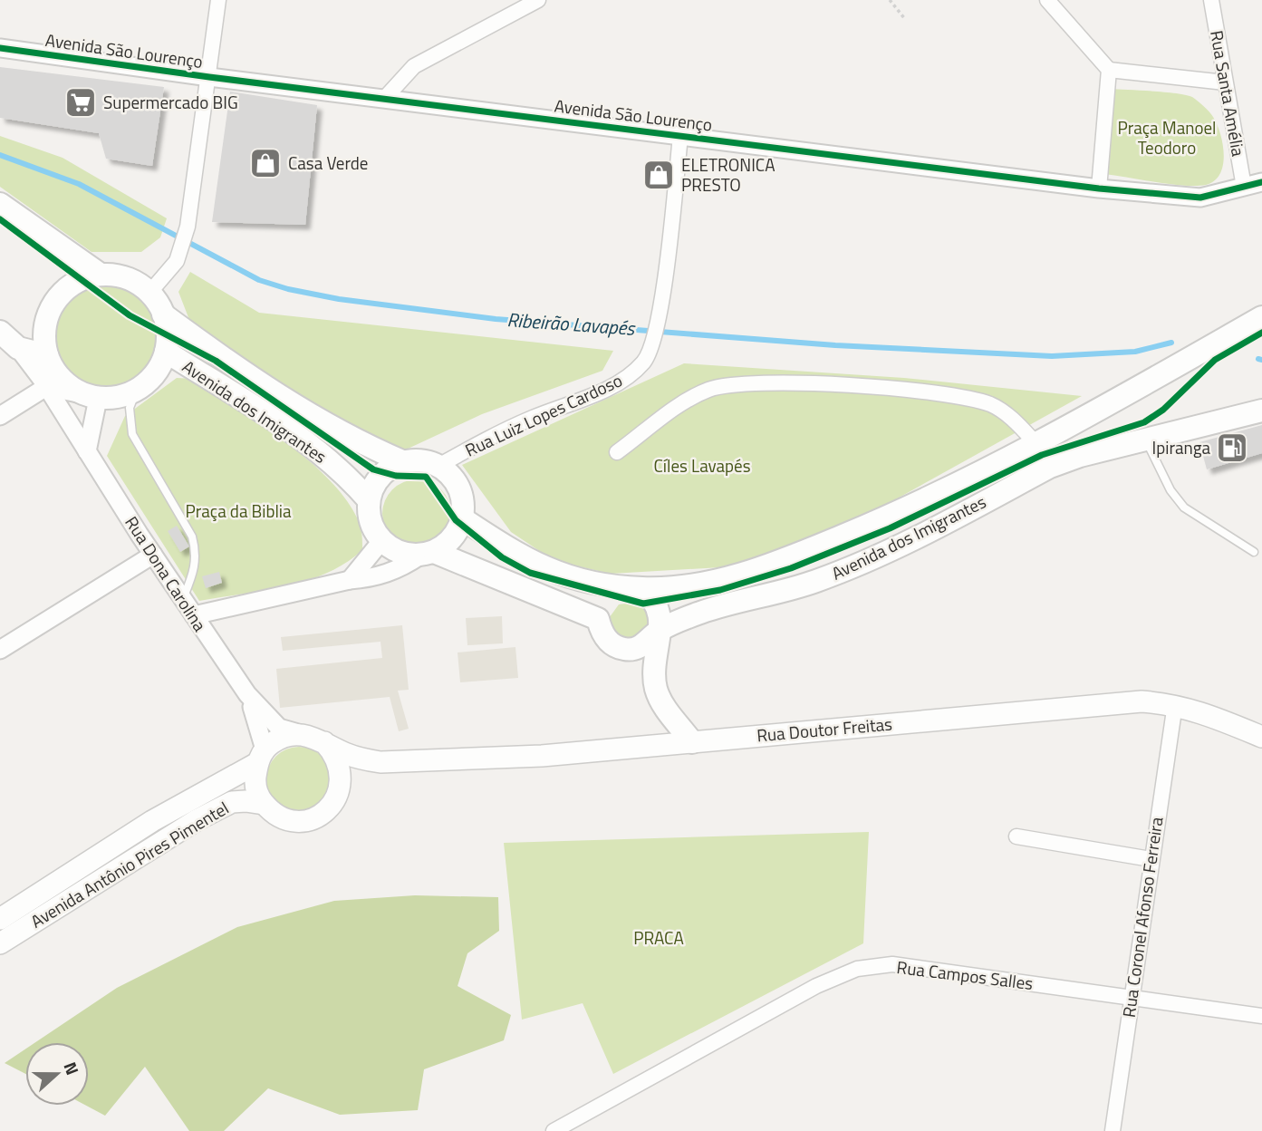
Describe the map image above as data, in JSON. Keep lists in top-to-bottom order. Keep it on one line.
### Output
{"streets":{"main road":["Avenida dos Imigrantes","Rua Doutor Freitas","Avenida Antônio Pires Pimentel"],"street":["Avenida São Lourenço","Rua Santa Amélia","Rua Luiz Lopes Cardoso","Rua Dona Carolina","Rua Coronel Afonso Ferreira","Rua Campos Salles"]},"crossings":[["Avenida São Lourenço","Rua Santa Amélia"],["Avenida São Lourenço","Rua Luiz Lopes Cardoso"],["Avenida dos Imigrantes","Rua Luiz Lopes Cardoso"],["Avenida dos Imigrantes","Rua Dona Carolina"],["Rua Dona Carolina","Rua Doutor Freitas"],["Rua Dona Carolina","Avenida Antônio Pires Pimentel"],["Rua Doutor Freitas","Avenida Antônio Pires Pimentel"],["Rua Doutor Freitas","Rua Coronel Afonso Ferreira"],["Rua Coronel Afonso Ferreira","Rua Campos Salles"]],"water":["Ribeirão Lavapés"],"parks":["Praça Manoel Teodoro","Cíles Lavapés","Praça da Biblia","PRACA"],"places":{"supermarket":["Supermercado BIG"],"shop":["Casa Verde","ELETRONICA PRESTO"],"fuel station":["Ipiranga"]},"north":"right"}
